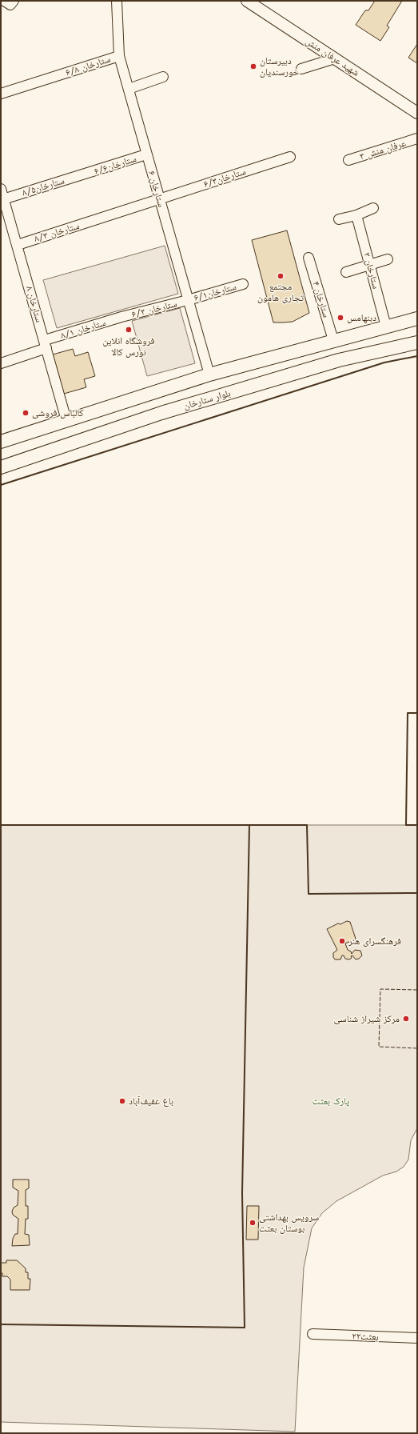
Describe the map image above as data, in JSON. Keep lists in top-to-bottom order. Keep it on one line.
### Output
{"streets":{"main road":["بلوار ستارخان"],"street":["شهید عرفان منش","ستارخان ۶/۸","۳ عرفان منش","ستارخان۶/۶","ستارخان۶/۳","ستارخان۸/۵","ستارخان ۶","ستارخان ۸/۳","۲ ستارخان","ستارخان۶/۱","۴ ستارخان","ستارخان ۸","ستارخان ۶/۲","ستارخان ۸/۱","بعثت۲۲"]},"crossings":[["ستارخان ۶/۸","ستارخان ۶"],["ستارخان۶/۶","ستارخان۸/۵"],["ستارخان۶/۶","ستارخان ۶"],["ستارخان۶/۳","ستارخان ۶"],["ستارخان۶/۳","ستارخان ۸/۳"],["ستارخان۸/۵","ستارخان ۸"],["ستارخان ۶","ستارخان۶/۱"],["ستارخان ۶","ستارخان ۶/۲"],["ستارخان ۸/۳","ستارخان ۸"],["ستارخان۶/۱","ستارخان ۶/۲"],["ستارخان ۸","ستارخان ۸/۱"],["ستارخان ۶/۲","ستارخان ۸/۱"]],"parks":["پارک بعثت"],"places":["دبیرستان خورسندیان","مجتمع تجاری هامون","دبنهامس","فروشگاه انلاین نورس کالا","کالباس فروشی","فرهنگسرای هنر","مرکز شیراز شناسی","باغ عفیف‌آباد","سرویس بهداشتی بوستان بعثت"]}
